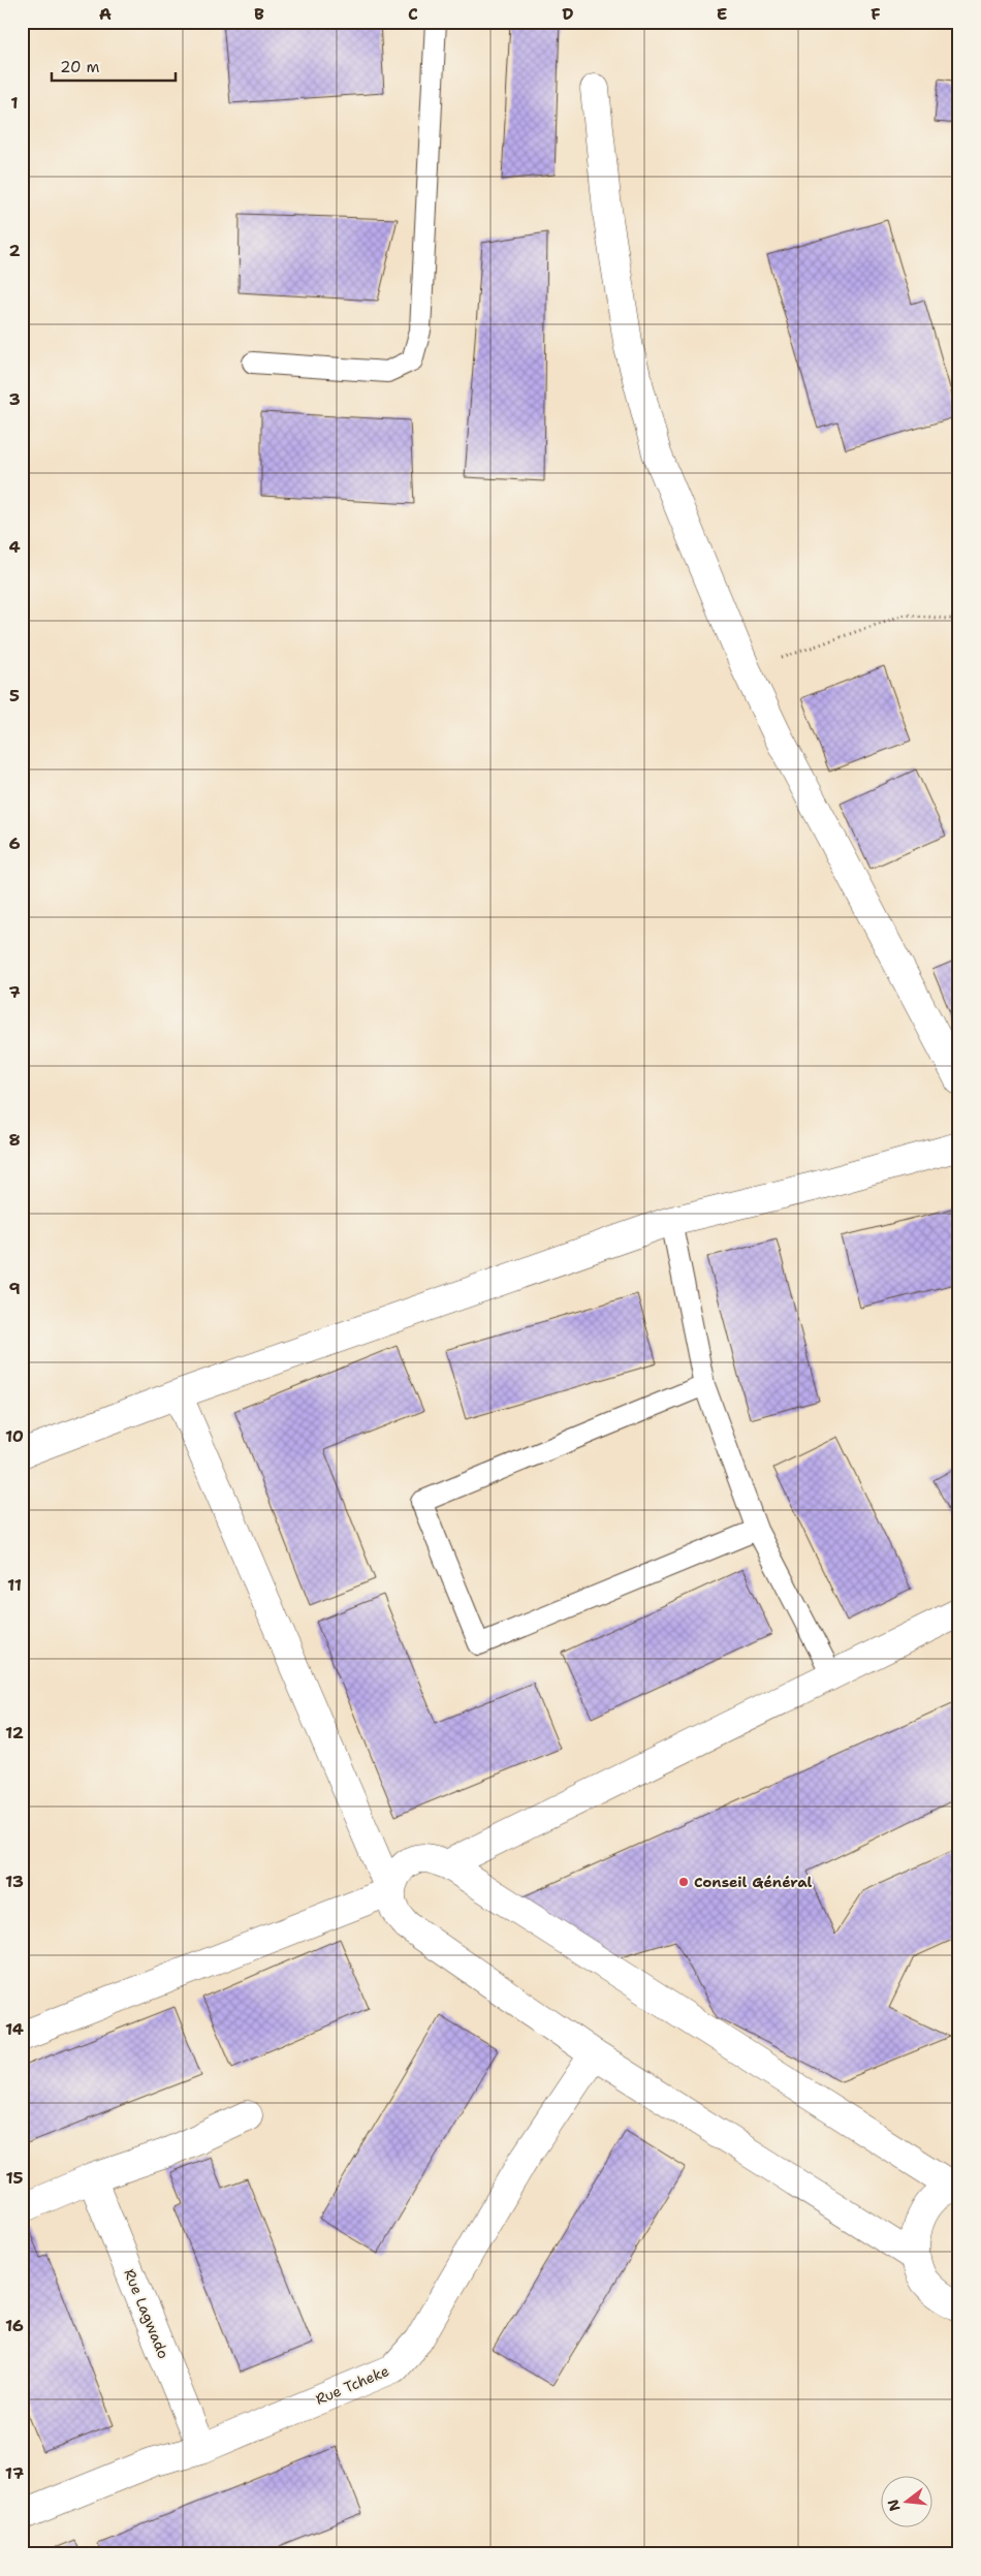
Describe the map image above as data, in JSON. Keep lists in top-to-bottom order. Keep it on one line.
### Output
{"streets":{"street":["Rue Lagwado","Rue Tcheke"]},"crossings":[["Rue Lagwado","Rue Tcheke"]],"places":["Conseil Général"],"scale_bar":"20 m","north":"left","grid":{"columns":["A","B","C","D","E","F"],"rows":["1","2","3","4","5","6","7","8","9","10","11","12","13","14","15","16","17"]}}
